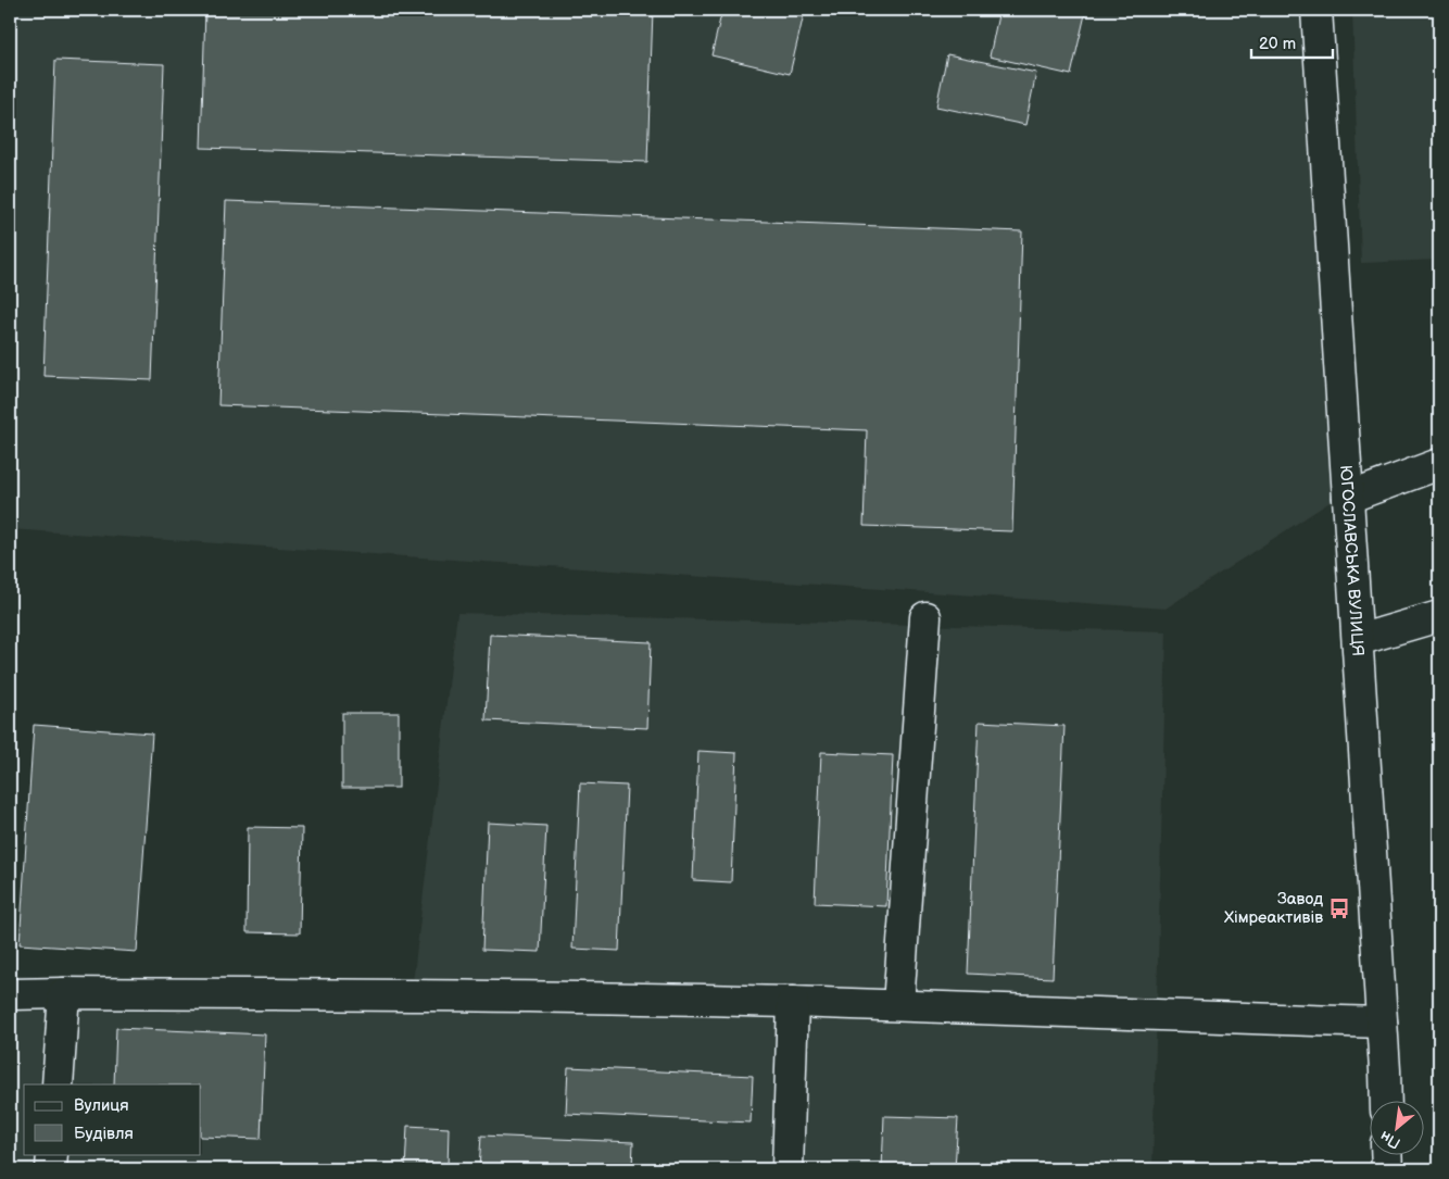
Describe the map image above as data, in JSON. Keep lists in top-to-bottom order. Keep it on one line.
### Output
{"streets":{"main road":["ЮГОСЛАВСЬКА ВУЛИЦЯ"]},"places":{"bus stop":["Завод Хімреактивів"]},"legend":["Вулиця","Будівля"],"scale_bar":"20 m","north":"bottom left"}
